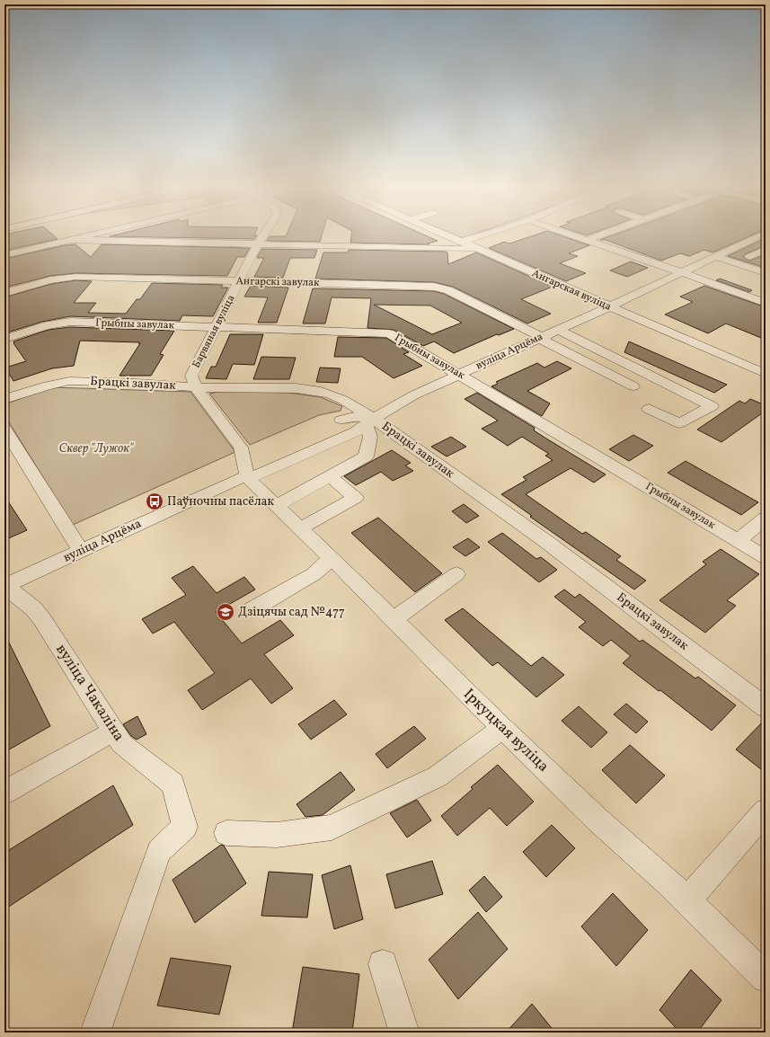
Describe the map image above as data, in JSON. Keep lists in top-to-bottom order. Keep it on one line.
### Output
{"streets":{"street":["Ангарскі завулак","Ангарская вуліца","Грыбны завулак","Барвяная вуліца","вуліца Арцёма","Брацкі завулак","вуліца Чакаліна","Іркуцкая вуліца"]},"crossings":[["Ангарскі завулак","Барвяная вуліца"],["Ангарскі завулак","вуліца Арцёма"],["Ангарская вуліца","вуліца Арцёма"],["Грыбны завулак","Барвяная вуліца"],["Грыбны завулак","вуліца Арцёма"],["Барвяная вуліца","вуліца Арцёма"],["Барвяная вуліца","Брацкі завулак"],["Барвяная вуліца","Іркуцкая вуліца"],["вуліца Арцёма","Брацкі завулак"],["вуліца Арцёма","вуліца Чакаліна"],["вуліца Арцёма","Іркуцкая вуліца"]],"parks":["Сквер \"Лужок\""],"places":{"bus stop":["Паўночны пасёлак"],"school or university":["Дзіцячы сад №477"]}}
